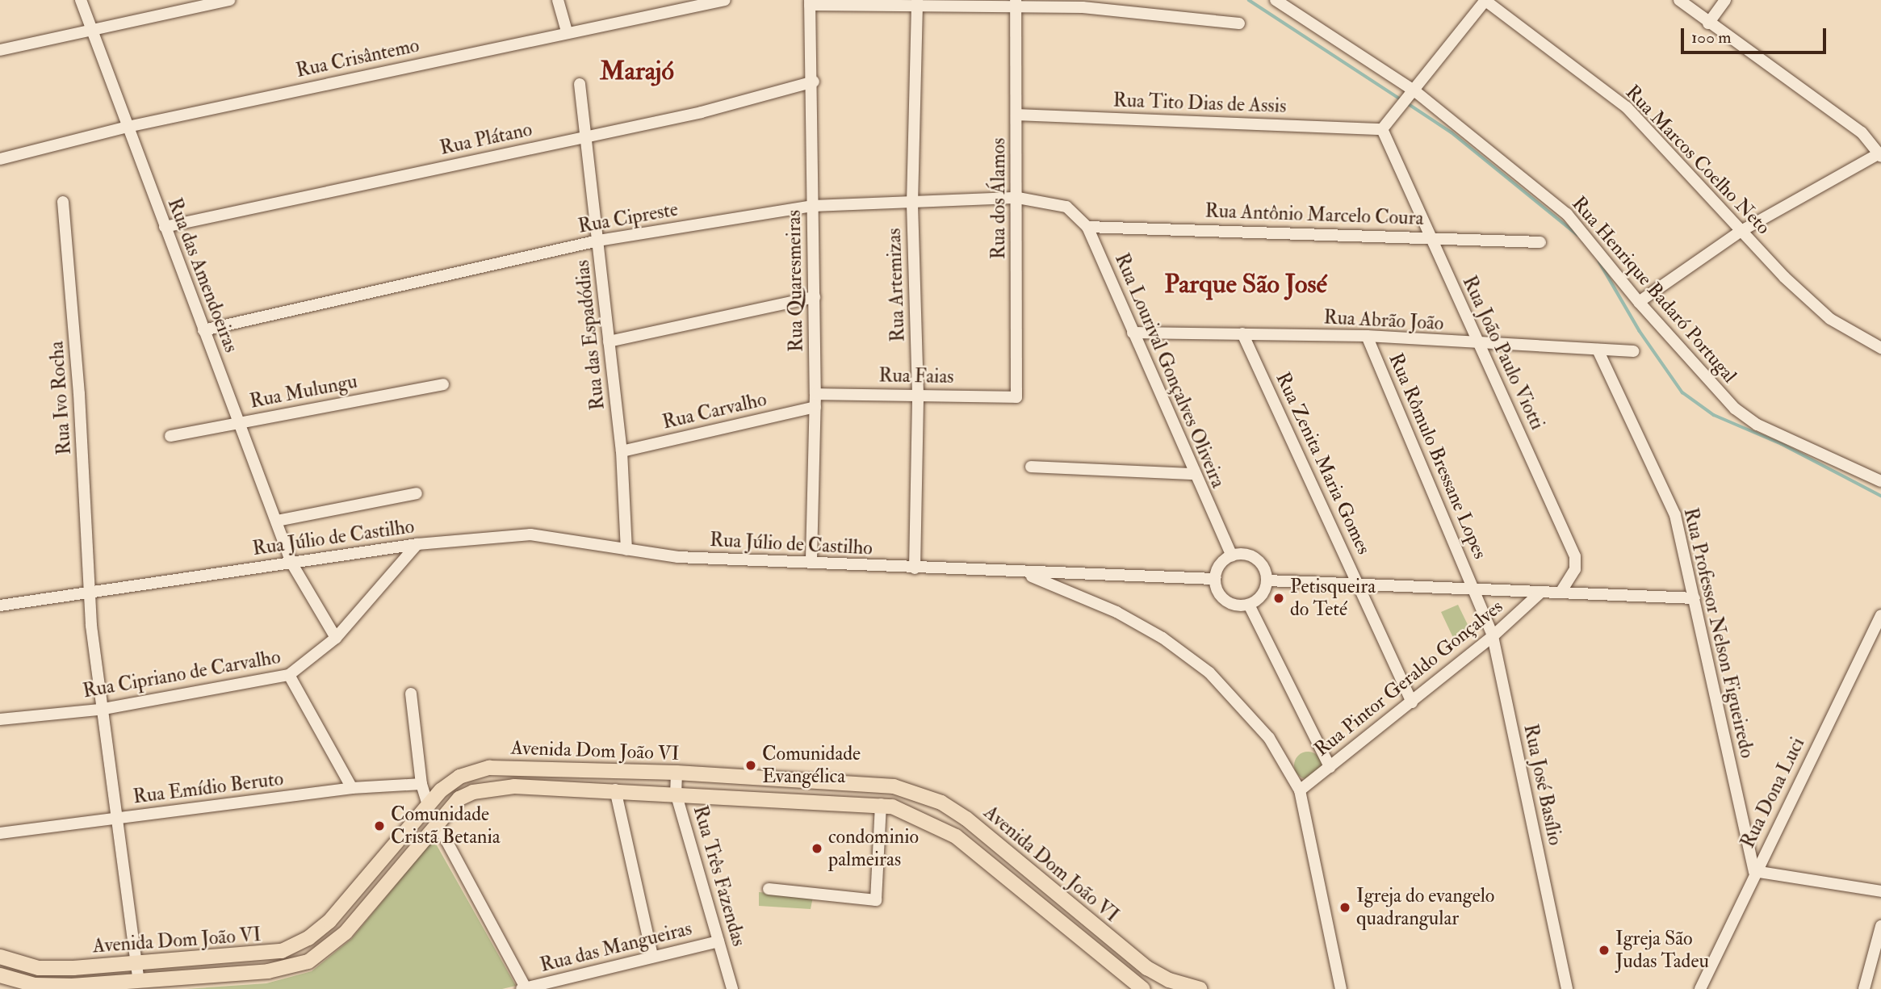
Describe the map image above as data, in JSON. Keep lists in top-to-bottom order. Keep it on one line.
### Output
{"streets":{"main road":["Avenida Dom João VI"],"street":["Rua Crisântemo","Rua Tito Dias de Assis","Rua Plátano","Rua Marcos Coelho Neto","Rua dos Álamos","Rua Antônio Marcelo Coura","Rua Cipreste","Rua das Amendoeiras","Rua Quaresmeiras","Rua Artemizas","Rua Henrique Badaró Portugal","Rua Abrão João","Rua das Espadódias","Rua João Paulo Viotti","Rua Lourival Gonçalves Oliveira","Rua Faias","Rua Mulungu","Rua Ivo Rocha","Rua Carvalho","Rua Rômulo Bressane Lopes","Rua Zenita Maria Gomes","Rua Júlio de Castilho","Rua Professor Nelson Figueiredo","Rua Cipriano de Carvalho","Rua Pintor Geraldo Gonçalves","Rua José Basílio","Rua Emídio Beruto","Rua Dona Luci","Rua Três Fazendas","Rua das Mangueiras"]},"crossings":[["Rua Crisântemo","Rua das Amendoeiras"],["Rua Tito Dias de Assis","Rua dos Álamos"],["Rua Tito Dias de Assis","Rua João Paulo Viotti"],["Rua Plátano","Rua das Amendoeiras"],["Rua Plátano","Rua Quaresmeiras"],["Rua Plátano","Rua das Espadódias"],["Rua dos Álamos","Rua Cipreste"],["Rua dos Álamos","Rua Faias"],["Rua Antônio Marcelo Coura","Rua João Paulo Viotti"],["Rua Antônio Marcelo Coura","Rua Lourival Gonçalves Oliveira"],["Rua Cipreste","Rua das Amendoeiras"],["Rua Cipreste","Rua Quaresmeiras"],["Rua Cipreste","Rua Artemizas"],["Rua Cipreste","Rua das Espadódias"],["Rua Cipreste","Rua Lourival Gonçalves Oliveira"],["Rua das Amendoeiras","Rua Mulungu"],["Rua das Amendoeiras","Rua Júlio de Castilho"],["Rua das Amendoeiras","Rua Cipriano de Carvalho"],["Rua Quaresmeiras","Rua Faias"],["Rua Quaresmeiras","Rua Carvalho"],["Rua Quaresmeiras","Rua Júlio de Castilho"],["Rua Artemizas","Rua Faias"],["Rua Artemizas","Rua Júlio de Castilho"],["Rua Abrão João","Rua João Paulo Viotti"],["Rua Abrão João","Rua Lourival Gonçalves Oliveira"],["Rua Abrão João","Rua Rômulo Bressane Lopes"],["Rua Abrão João","Rua Zenita Maria Gomes"],["Rua Abrão João","Rua Professor Nelson Figueiredo"],["Rua das Espadódias","Rua Carvalho"],["Rua das Espadódias","Rua Júlio de Castilho"],["Rua Ivo Rocha","Rua Júlio de Castilho"],["Rua Ivo Rocha","Rua Cipriano de Carvalho"],["Rua Ivo Rocha","Avenida Dom João VI"],["Rua Ivo Rocha","Rua Emídio Beruto"],["Rua Rômulo Bressane Lopes","Rua José Basílio"],["Rua Zenita Maria Gomes","Rua Pintor Geraldo Gonçalves"],["Rua Júlio de Castilho","Rua Cipriano de Carvalho"],["Rua Júlio de Castilho","Rua Pintor Geraldo Gonçalves"],["Rua Professor Nelson Figueiredo","Rua Dona Luci"],["Rua Pintor Geraldo Gonçalves","Rua José Basílio"],["Avenida Dom João VI","Rua Três Fazendas"],["Rua Três Fazendas","Rua das Mangueiras"]],"districts":["Marajó","Parque São José"],"places":["Petisqueira do Teté","Comunidade Evangélica","Comunidade Cristã Betania","condominio palmeiras","Igreja do evangelo quadrangular","Igreja São Judas Tadeu"],"scale_bar":"100 m"}
